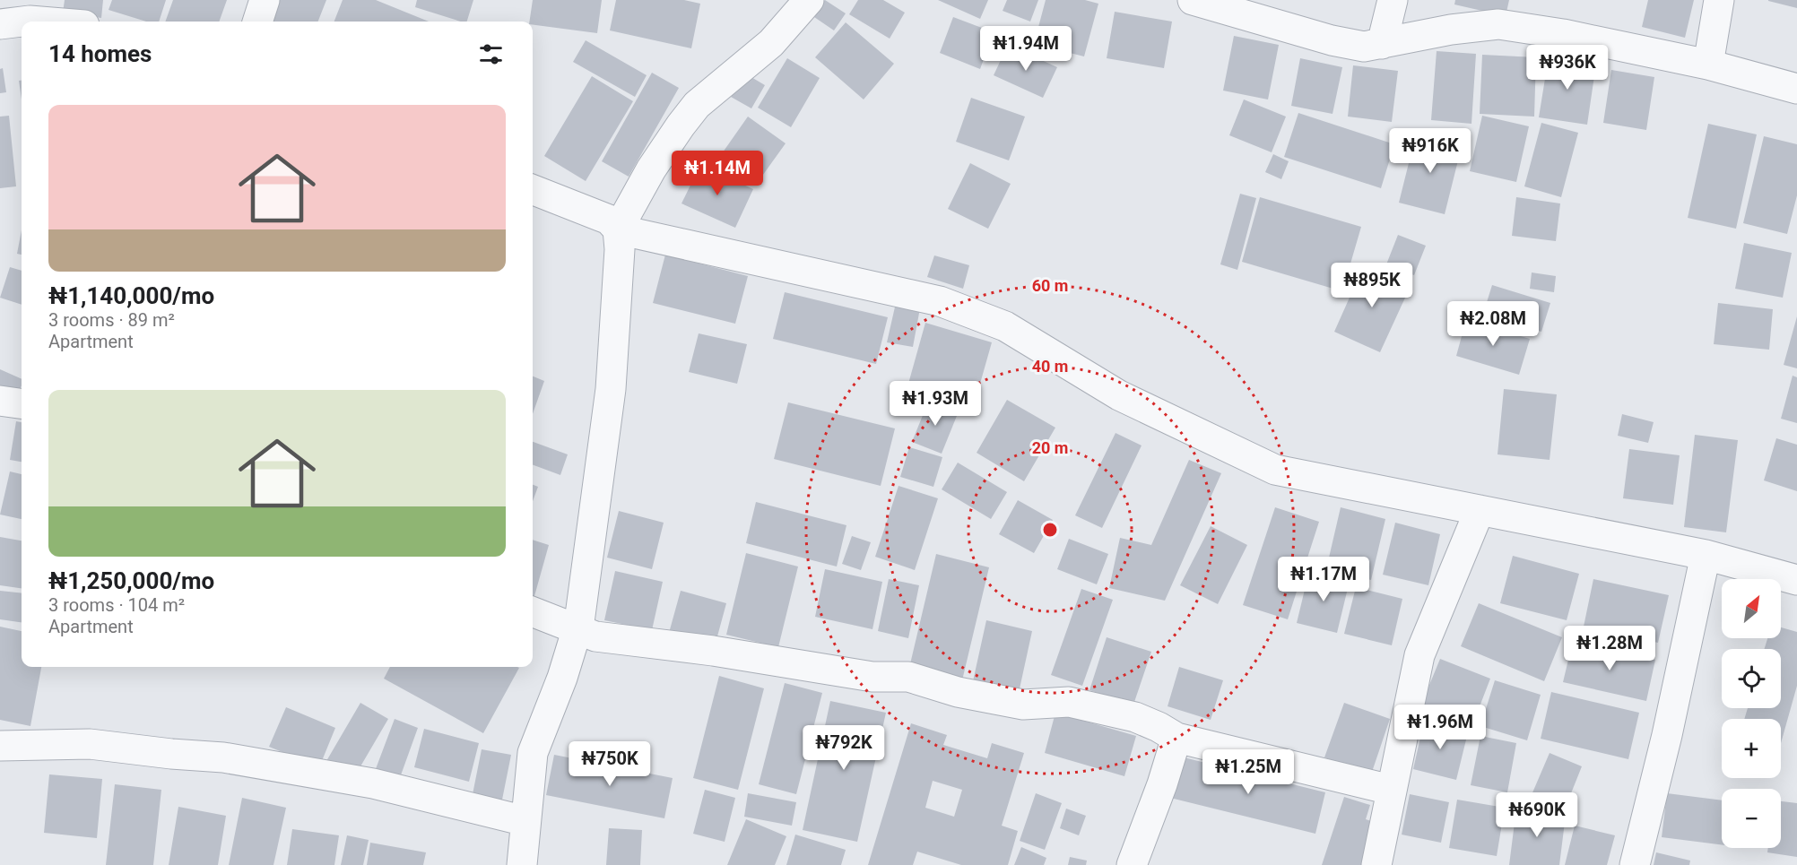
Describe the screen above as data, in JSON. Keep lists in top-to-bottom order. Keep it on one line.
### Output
{"north":"top right","page":{"heading":"14 homes","price":["₦1.94M","₦936K","₦916K","₦1.14M","₦895K","₦2.08M","₦1.93M","₦1.17M","₦1.28M","₦1.96M","₦792K","₦750K","₦1.25M","₦690K"],"list":[{"name":"₦1,140,000/mo","note":"3 rooms · 89 m² · Apartment"},{"name":"₦1,250,000/mo","note":"3 rooms · 104 m² · Apartment"}],"map_buttons":["+","−"]},"rings":["60 m","40 m","20 m"]}
